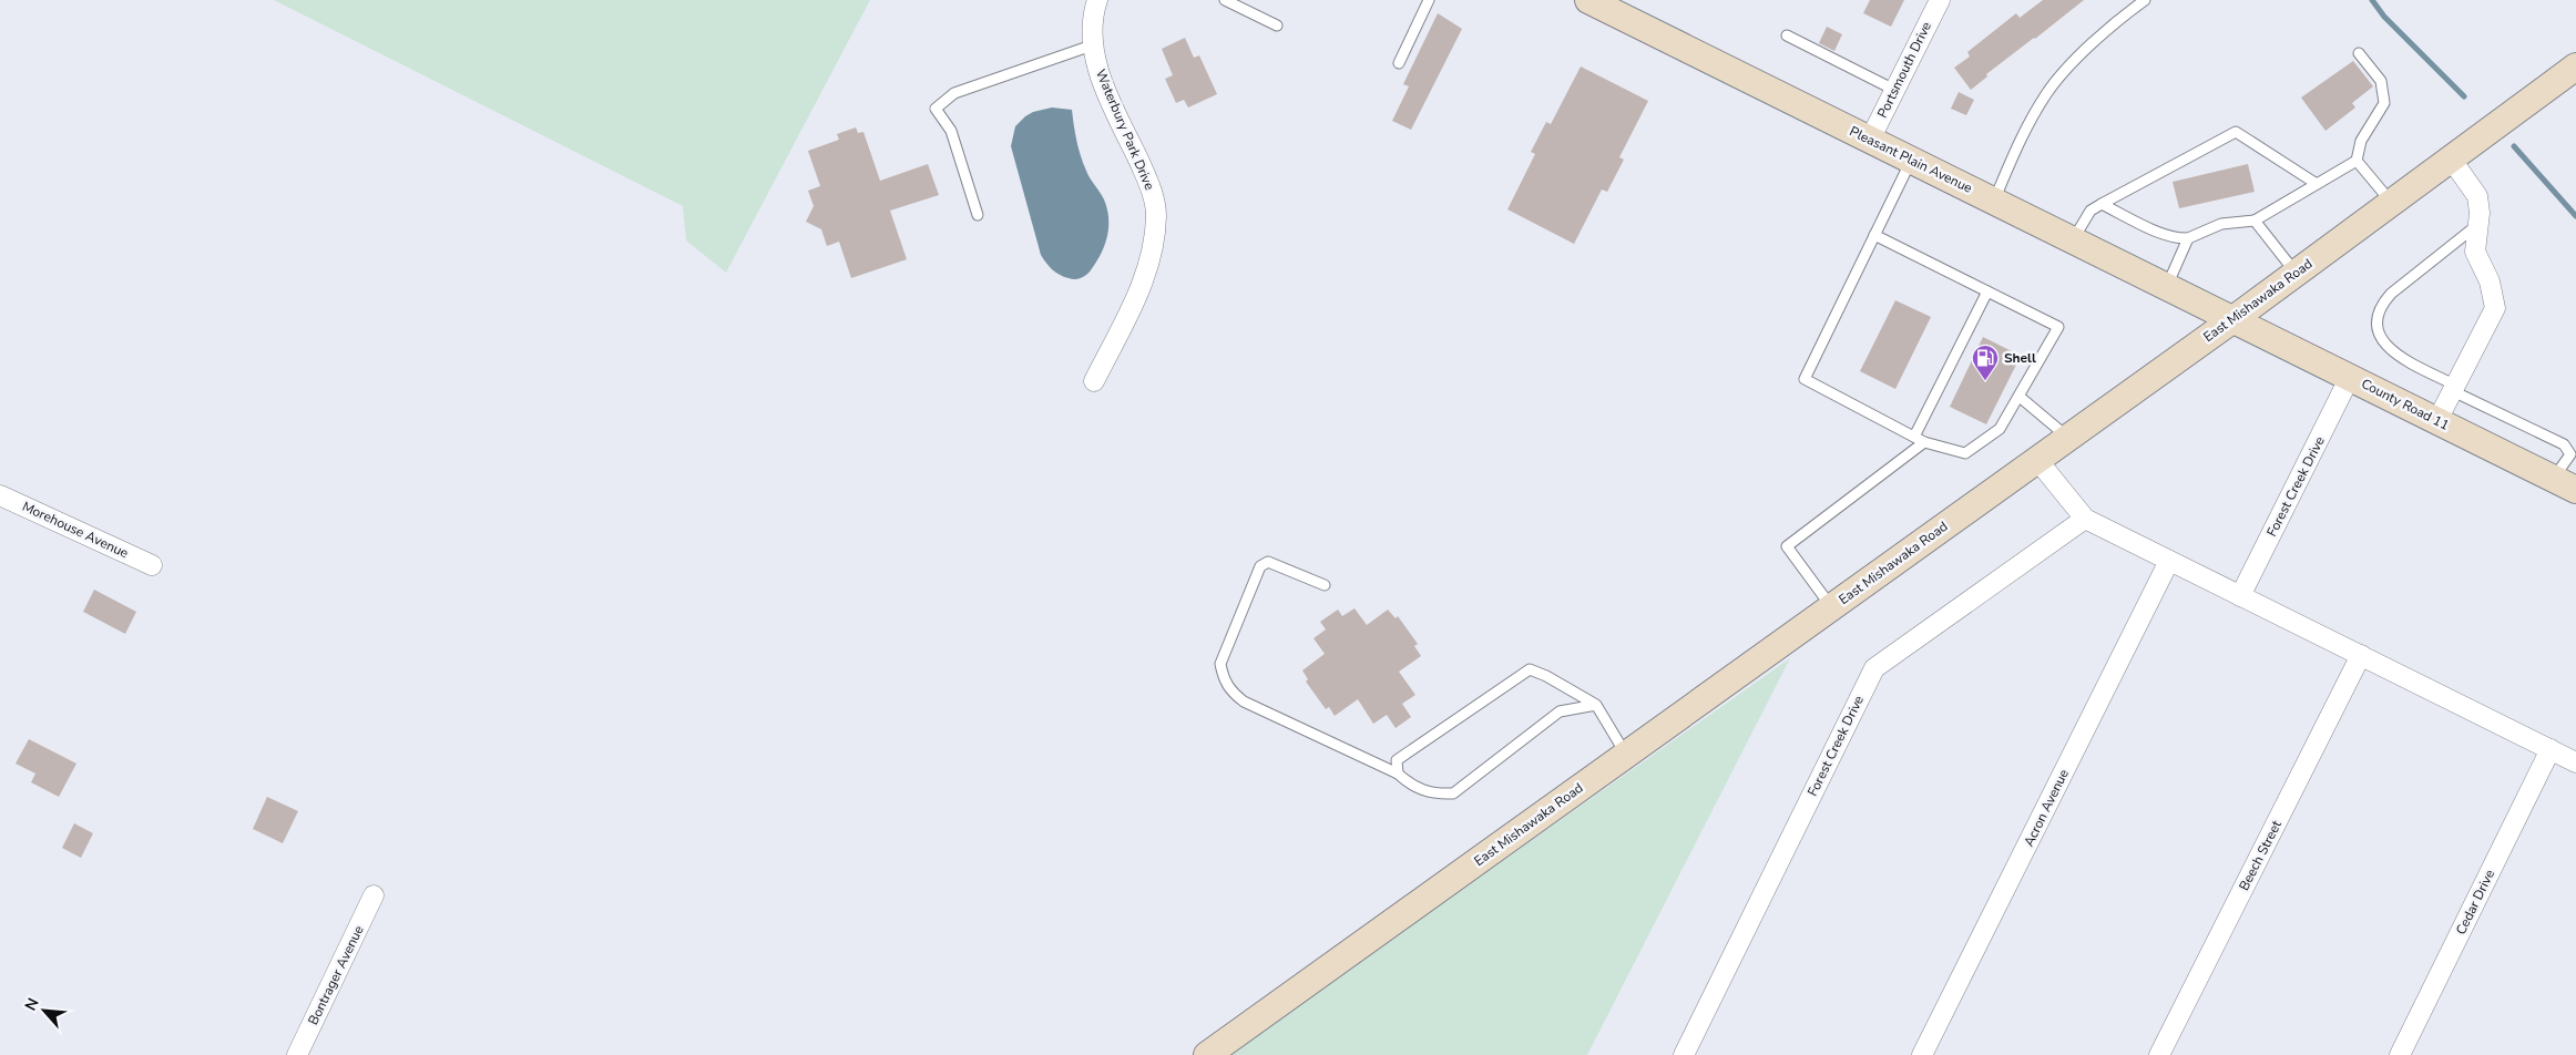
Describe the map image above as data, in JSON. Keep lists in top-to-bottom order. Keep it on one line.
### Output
{"streets":{"main road":["Pleasant Plain Avenue","East Mishawaka Road","County Road 11"],"street":["Portsmouth Drive","Waterbury Park Drive","Forest Creek Drive","Morehouse Avenue","Acron Avenue","Beech Street","Cedar Drive","Bontrager Avenue"]},"crossings":[["Portsmouth Drive","Pleasant Plain Avenue"],["Pleasant Plain Avenue","East Mishawaka Road"],["Pleasant Plain Avenue","County Road 11"],["East Mishawaka Road","County Road 11"],["County Road 11","Forest Creek Drive"]],"places":{"fuel station":["Shell"]},"north":"top left"}
